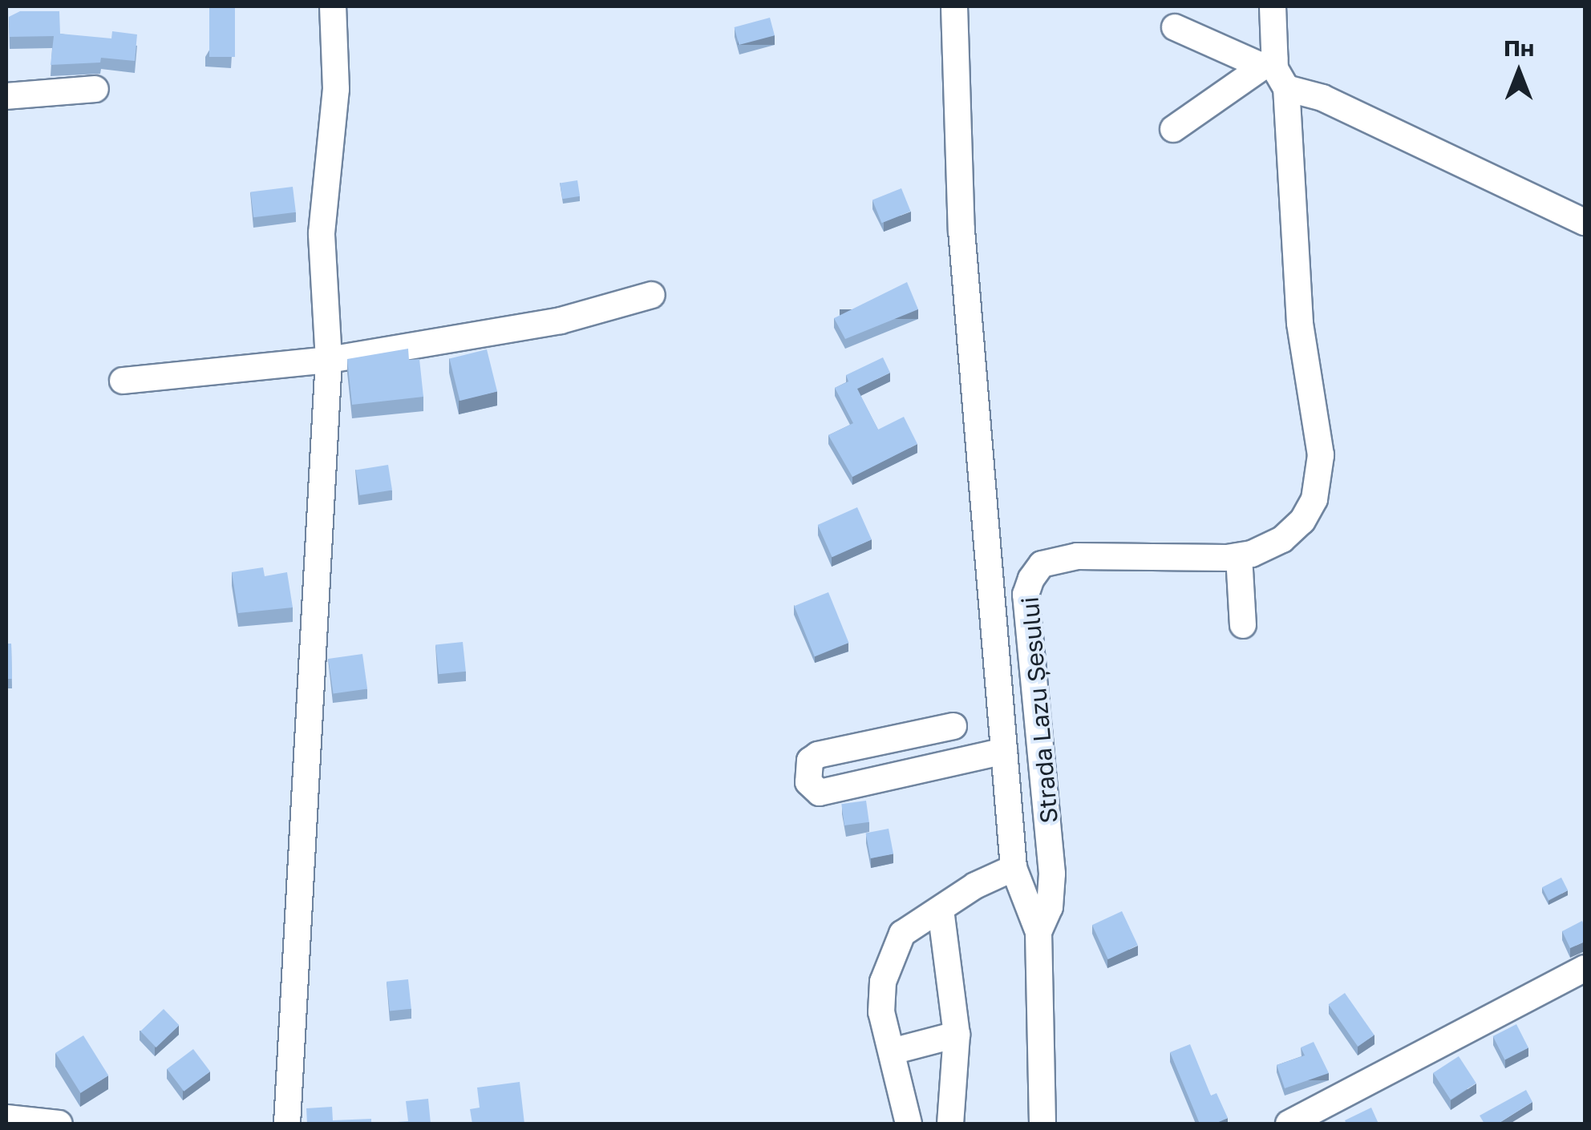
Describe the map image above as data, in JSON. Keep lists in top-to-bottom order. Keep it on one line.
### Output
{"streets":{"street":["Strada Lazu Șesului"]},"north":"top"}
